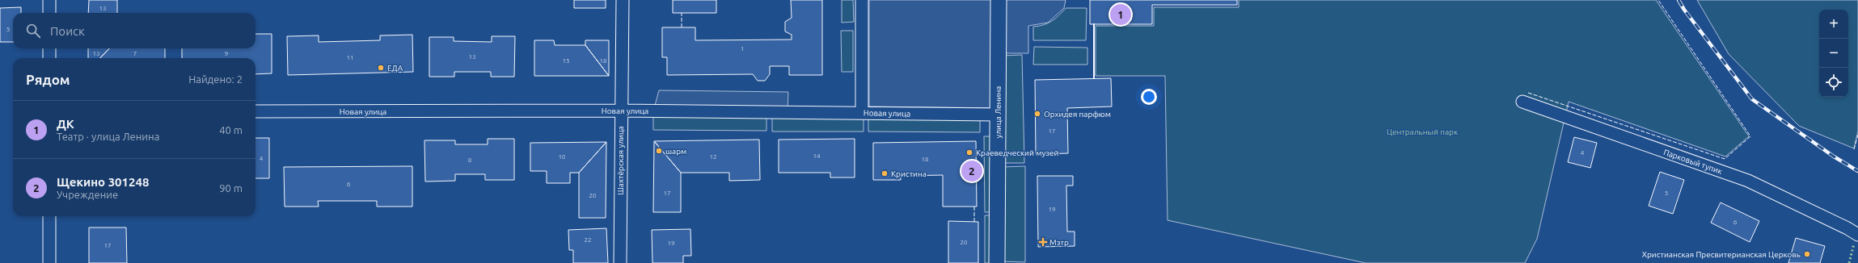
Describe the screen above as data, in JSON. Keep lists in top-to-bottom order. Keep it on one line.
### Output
{"streets":{"street":["Новая улица","улица Ленина","Шахтёрская улица","Парковый тупик"]},"crossings":[["Новая улица","улица Ленина"],["Новая улица","Шахтёрская улица"]],"parks":["Центральный парк"],"places":{"other":["ЕДА","Орхидея парфюм","шарм","Краеведческий музей","Кристина","Христианская Пресвитерианская Церковь"],"health":["Мэтр"]},"house_numbers":["13","5","1","13","7","9","13","11","15","18","17","4","14","10","12","4","18","8","6","17","5","20","19","6","22","20","19","17"],"page":{"pins":["1","2"],"map_buttons":["+","−"],"search":"Поиск","heading":["Рядом","Найдено: 2"],"list":[{"mark":"1","name":"ДК","note":"Театр · улица Ленина","value":"40 m"},{"mark":"2","name":"Щекино 301248","note":"Учреждение","value":"90 m"}]}}
